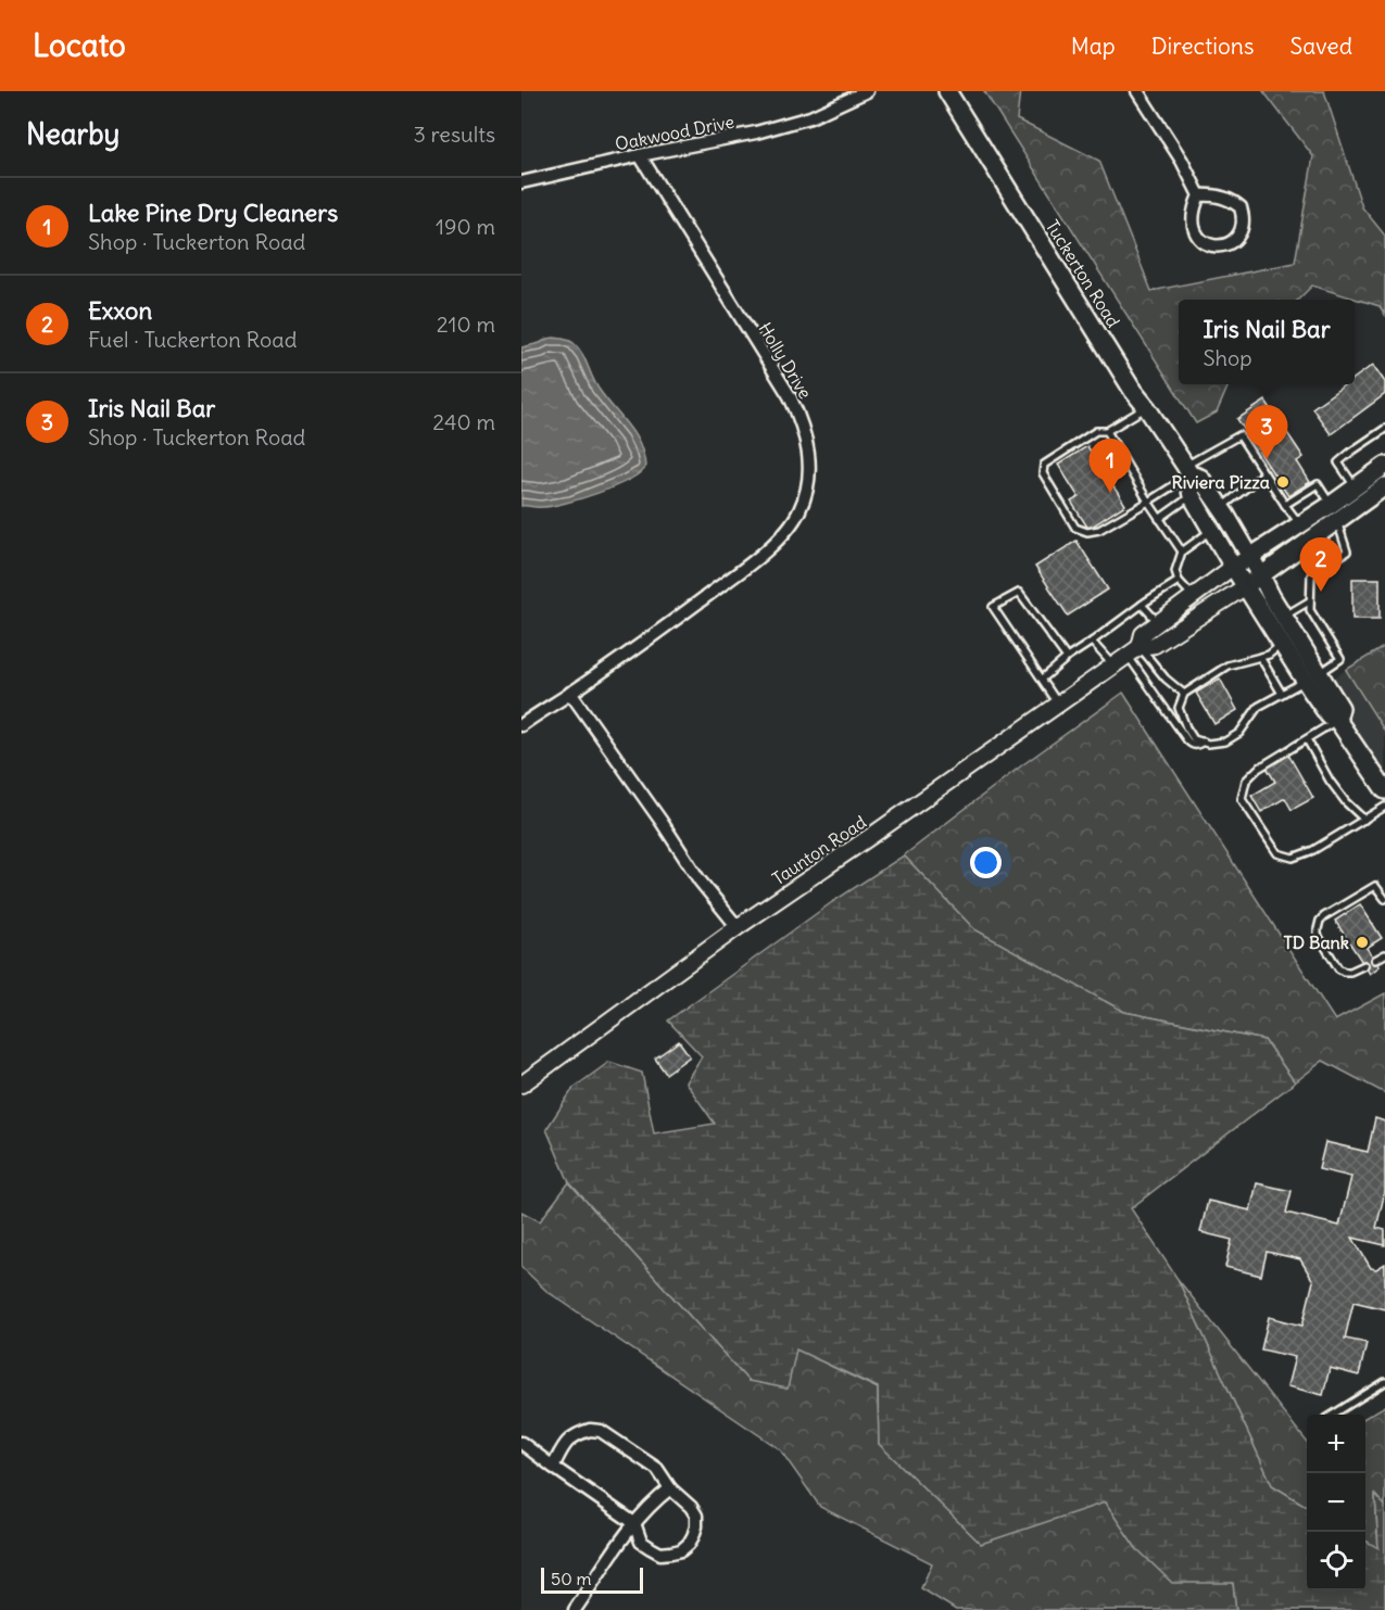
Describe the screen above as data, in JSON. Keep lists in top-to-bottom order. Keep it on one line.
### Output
{"streets":{"main road":["Tuckerton Road"],"street":["Oakwood Drive","Holly Drive","Taunton Road"]},"crossings":[["Oakwood Drive","Holly Drive"],["Tuckerton Road","Taunton Road"]],"places":["Riviera Pizza","TD Bank"],"scale_bar":"50 m","page":{"header":"Locato","nav":["Map","Directions","Saved"],"heading":["Nearby","3 results"],"list":[{"mark":"1","name":"Lake Pine Dry Cleaners","note":"Shop · Tuckerton Road","value":"190 m"},{"mark":"2","name":"Exxon","note":"Fuel · Tuckerton Road","value":"210 m"},{"mark":"3","name":"Iris Nail Bar","note":"Shop · Tuckerton Road","value":"240 m"}],"popup":["Iris Nail Bar","Shop"],"pins":["3","1","2"],"map_buttons":["+","−"],"scale":"50 m"}}
